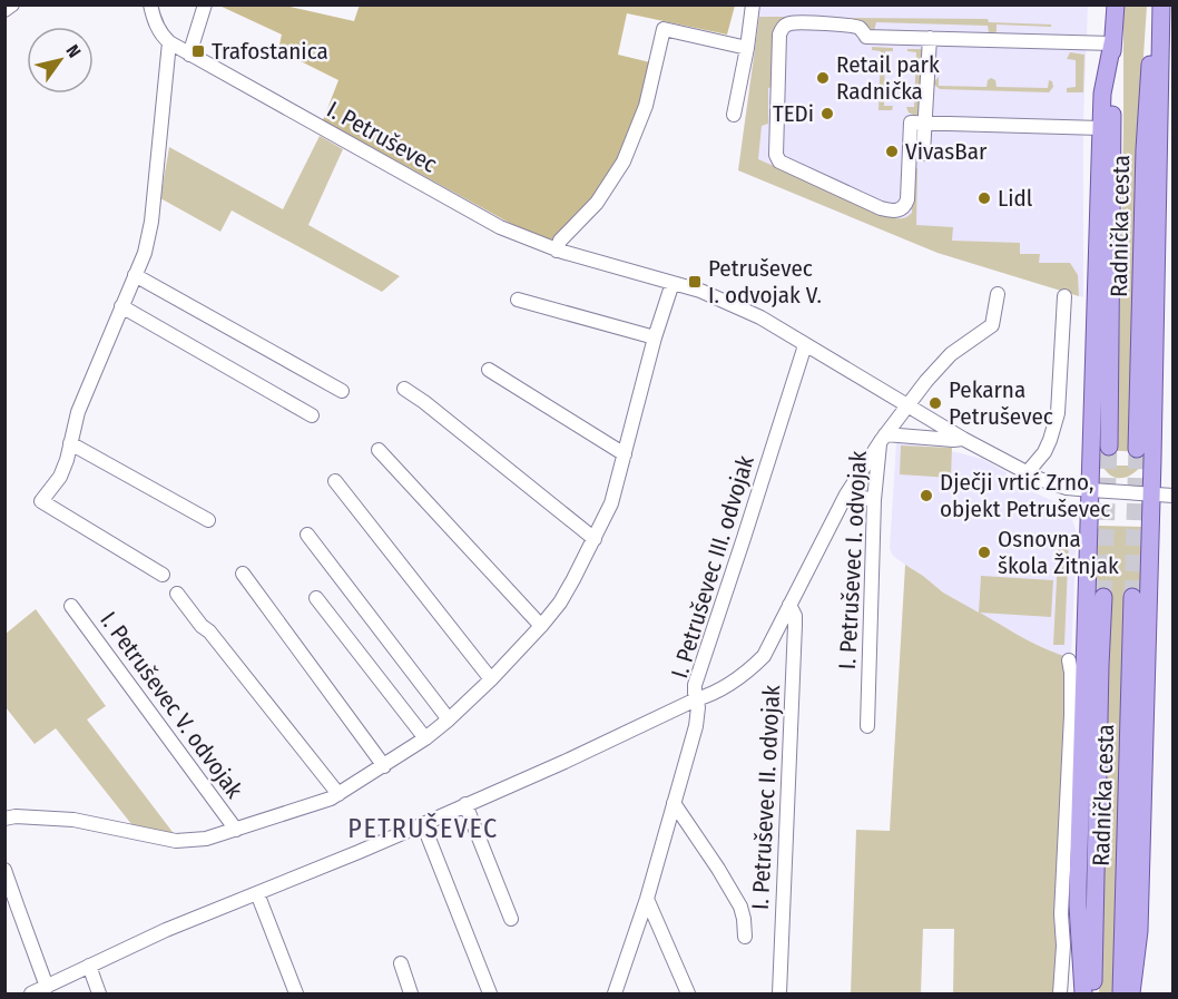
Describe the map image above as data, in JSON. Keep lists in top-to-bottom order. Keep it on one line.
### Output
{"streets":{"main road":["Radnička cesta"],"street":["I. Petruševec","I. Petruševec I. odvojak","I. Petruševec III. odvojak","I. Petruševec V. odvojak","I. Petruševec II. odvojak"]},"crossings":[["I. Petruševec","I. Petruševec I. odvojak"],["I. Petruševec","I. Petruševec III. odvojak"],["I. Petruševec","I. Petruševec V. odvojak"],["I. Petruševec I. odvojak","I. Petruševec II. odvojak"],["I. Petruševec III. odvojak","I. Petruševec II. odvojak"]],"districts":["PETRUŠEVEC"],"places":{"transit":["Trafostanica","Petruševec I. odvojak V."],"other":["Retail park Radnička","TEDi","VivasBar","Lidl","Pekarna Petruševec","Dječji vrtić Zrno, objekt Petruševec","Osnovna škola Žitnjak"]},"north":"top right"}
